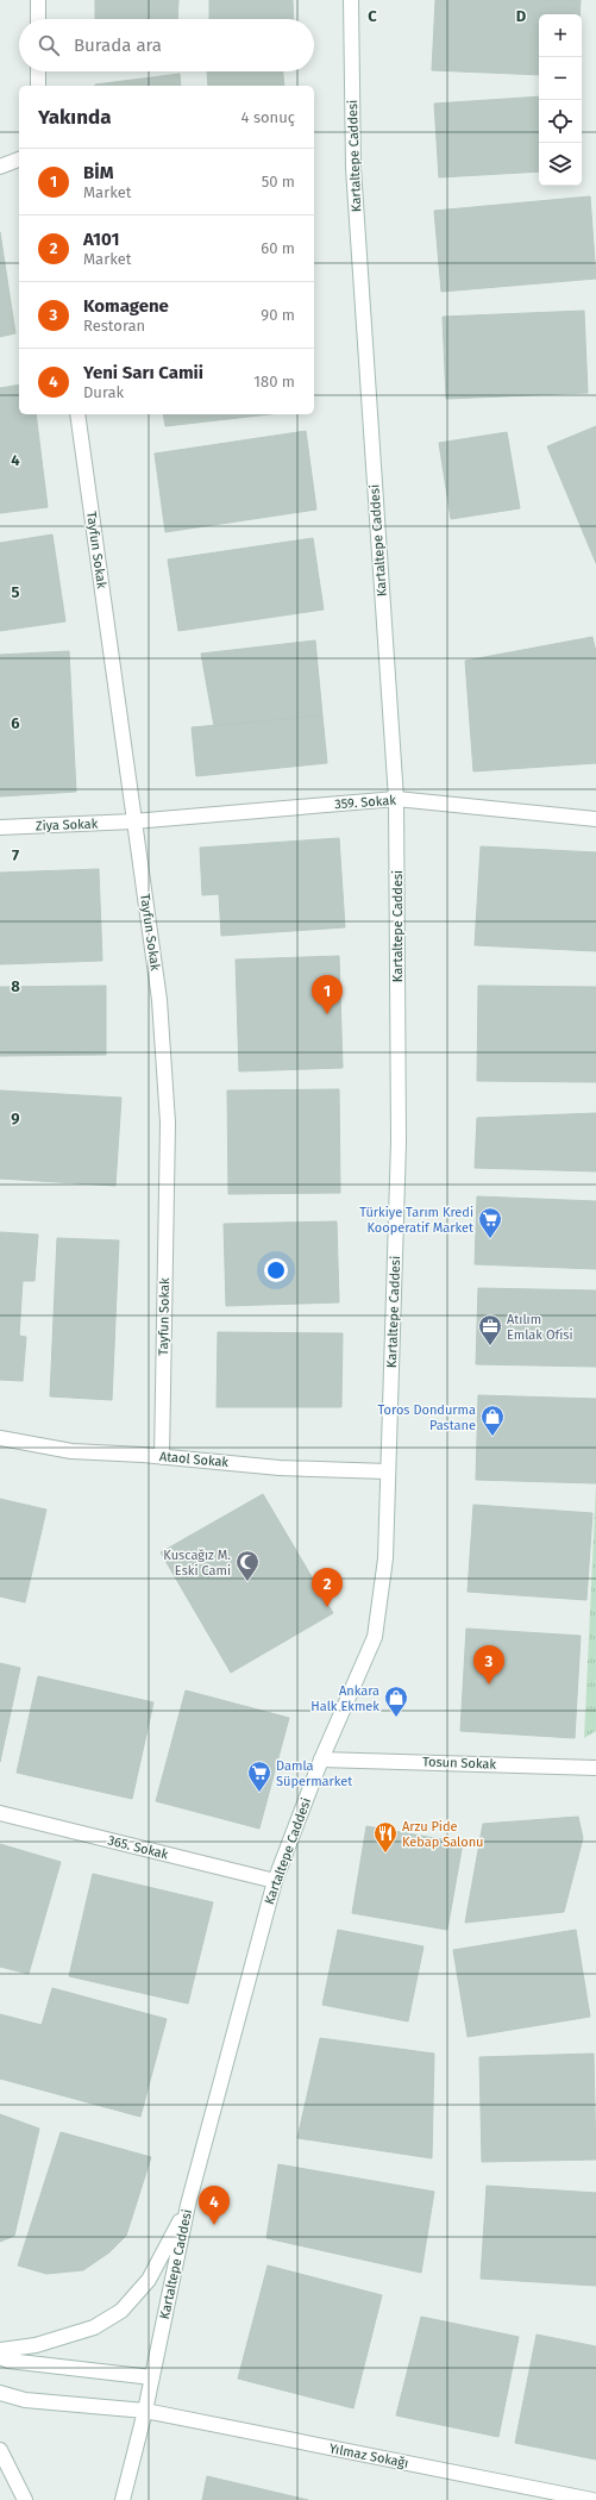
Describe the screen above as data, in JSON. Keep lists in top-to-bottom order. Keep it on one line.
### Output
{"streets":{"street":["Kartaltepe Caddesi","Tayfun Sokak","359. Sokak","Ziya Sokak","Ataol Sokak","Tosun Sokak","365. Sokak","Yılmaz Sokağı"]},"crossings":[["Kartaltepe Caddesi","359. Sokak"],["Kartaltepe Caddesi","Ataol Sokak"],["Kartaltepe Caddesi","Tosun Sokak"],["Kartaltepe Caddesi","365. Sokak"],["Kartaltepe Caddesi","Yılmaz Sokağı"],["Tayfun Sokak","359. Sokak"],["Tayfun Sokak","Ziya Sokak"],["Tayfun Sokak","Ataol Sokak"],["359. Sokak","Ziya Sokak"]],"places":{"supermarket":["Türkiye Tarım Kredi Kooperatif Market","Damla Süpermarket"],"office":["Atılım Emlak Ofisi"],"shop":["Toros Dondurma Pastane","Ankara Halk Ekmek"],"mosque":["Kuscağız M. Eski Cami"],"restaurant":["Arzu Pide Kebap Salonu"]},"page":{"map_buttons":["+","−"],"search":"Burada ara","heading":["Yakında","4 sonuç"],"list":[{"mark":"1","name":"BİM","note":"Market","value":"50 m"},{"mark":"2","name":"A101","note":"Market","value":"60 m"},{"mark":"3","name":"Komagene","note":"Restoran","value":"90 m"},{"mark":"4","name":"Yeni Sarı Camii","note":"Durak","value":"180 m"}],"pins":["1","2","3","4"]},"grid":{"columns":["C","D"],"rows":["4","5","6","7","8","9"]}}
